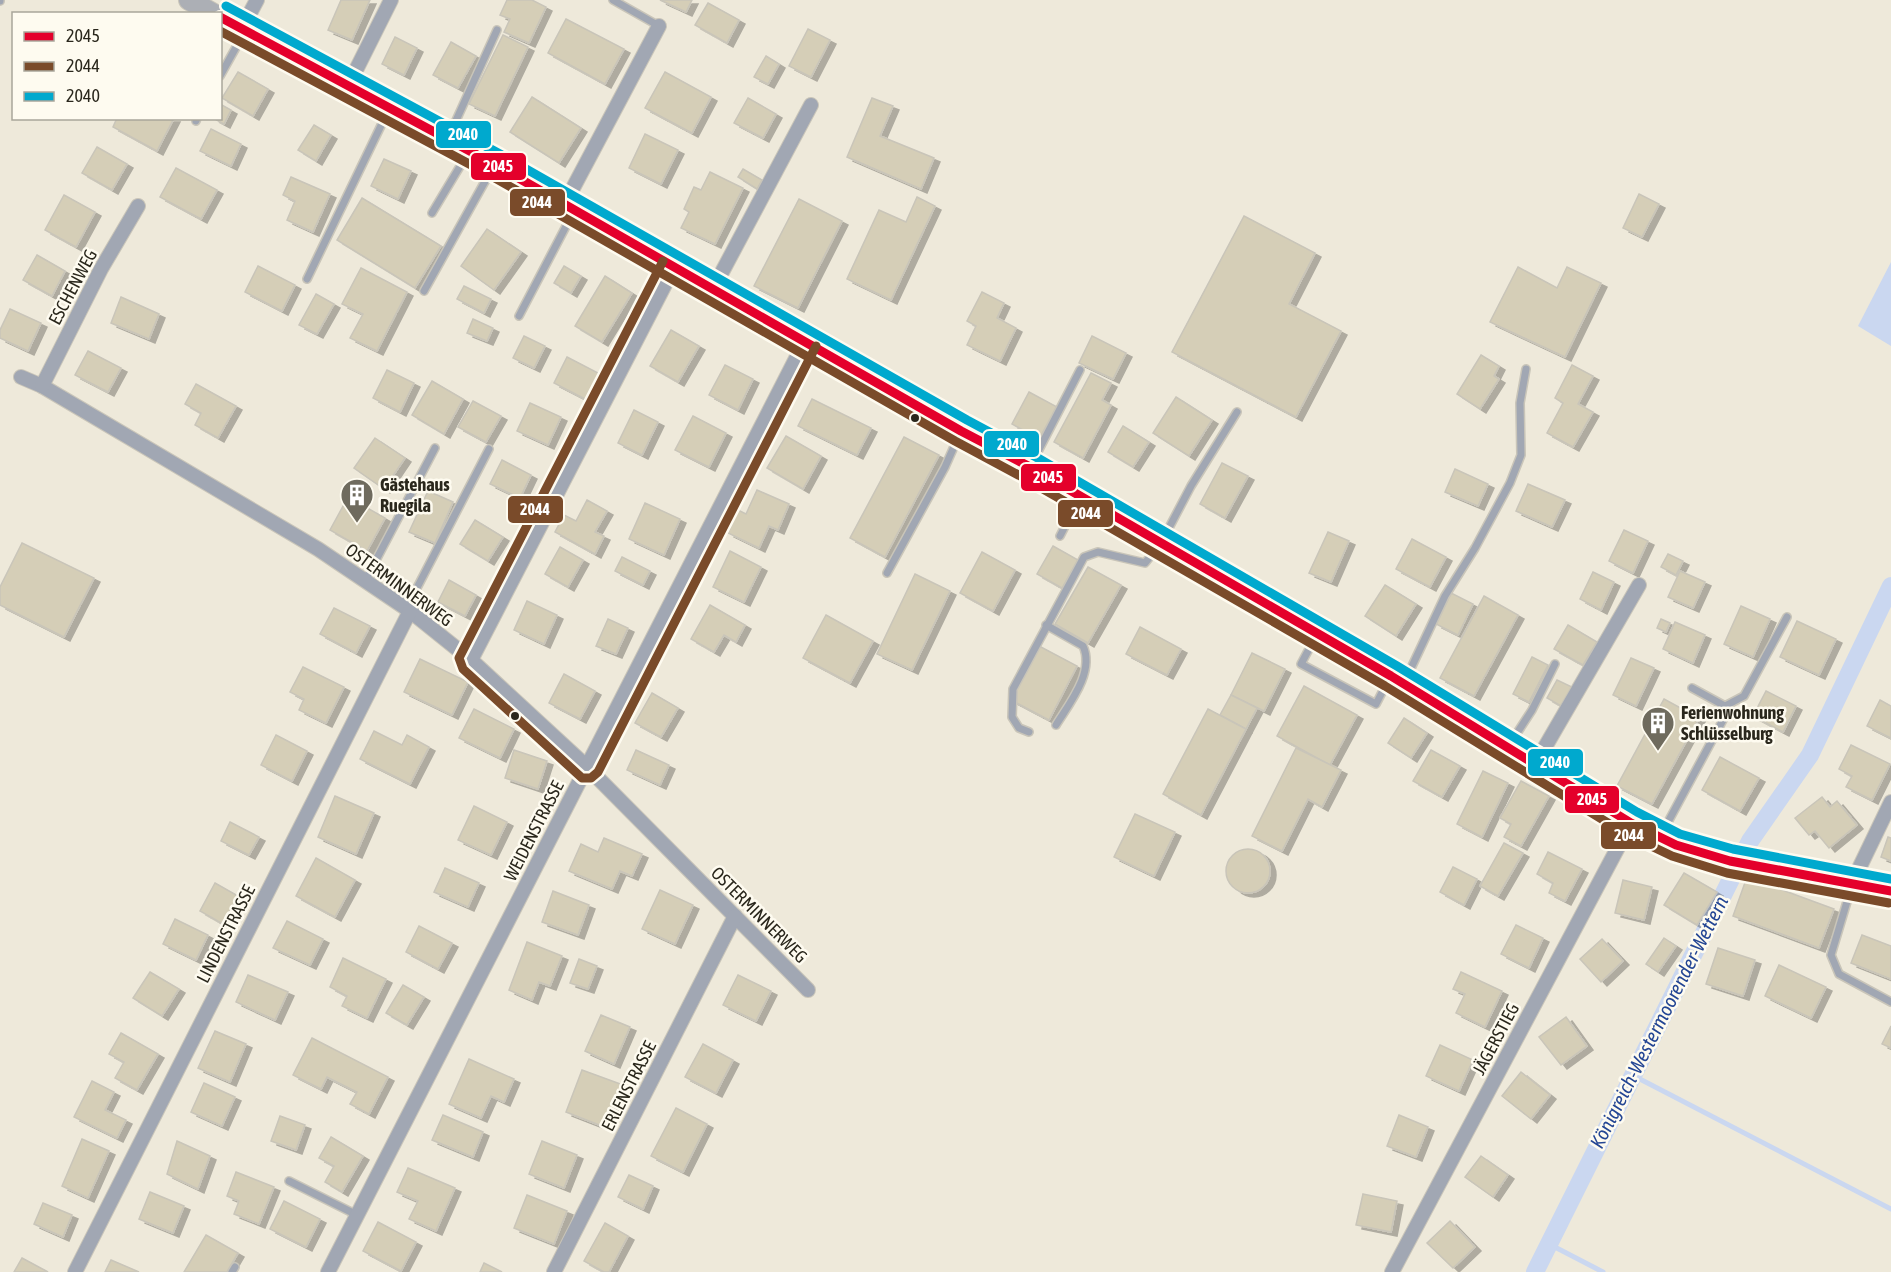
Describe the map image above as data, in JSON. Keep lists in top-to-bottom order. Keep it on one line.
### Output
{"streets":{"street":["ESCHENWEG","OSTERMINNERWEG","WEIDENSTRASSE","LINDENSTRASSE","JÄGERSTIEG","ERLENSTRASSE"]},"crossings":[["ESCHENWEG","OSTERMINNERWEG"],["OSTERMINNERWEG","WEIDENSTRASSE"],["OSTERMINNERWEG","LINDENSTRASSE"],["OSTERMINNERWEG","ERLENSTRASSE"]],"water":["Königreich-Westermoorender-Wettern"],"places":{"building":["Gästehaus Ruegila","Ferienwohnung Schlüsselburg"]},"lines":["transit line 2040","transit line 2045","transit line 2044"],"legend":["2045","2044","2040"]}
